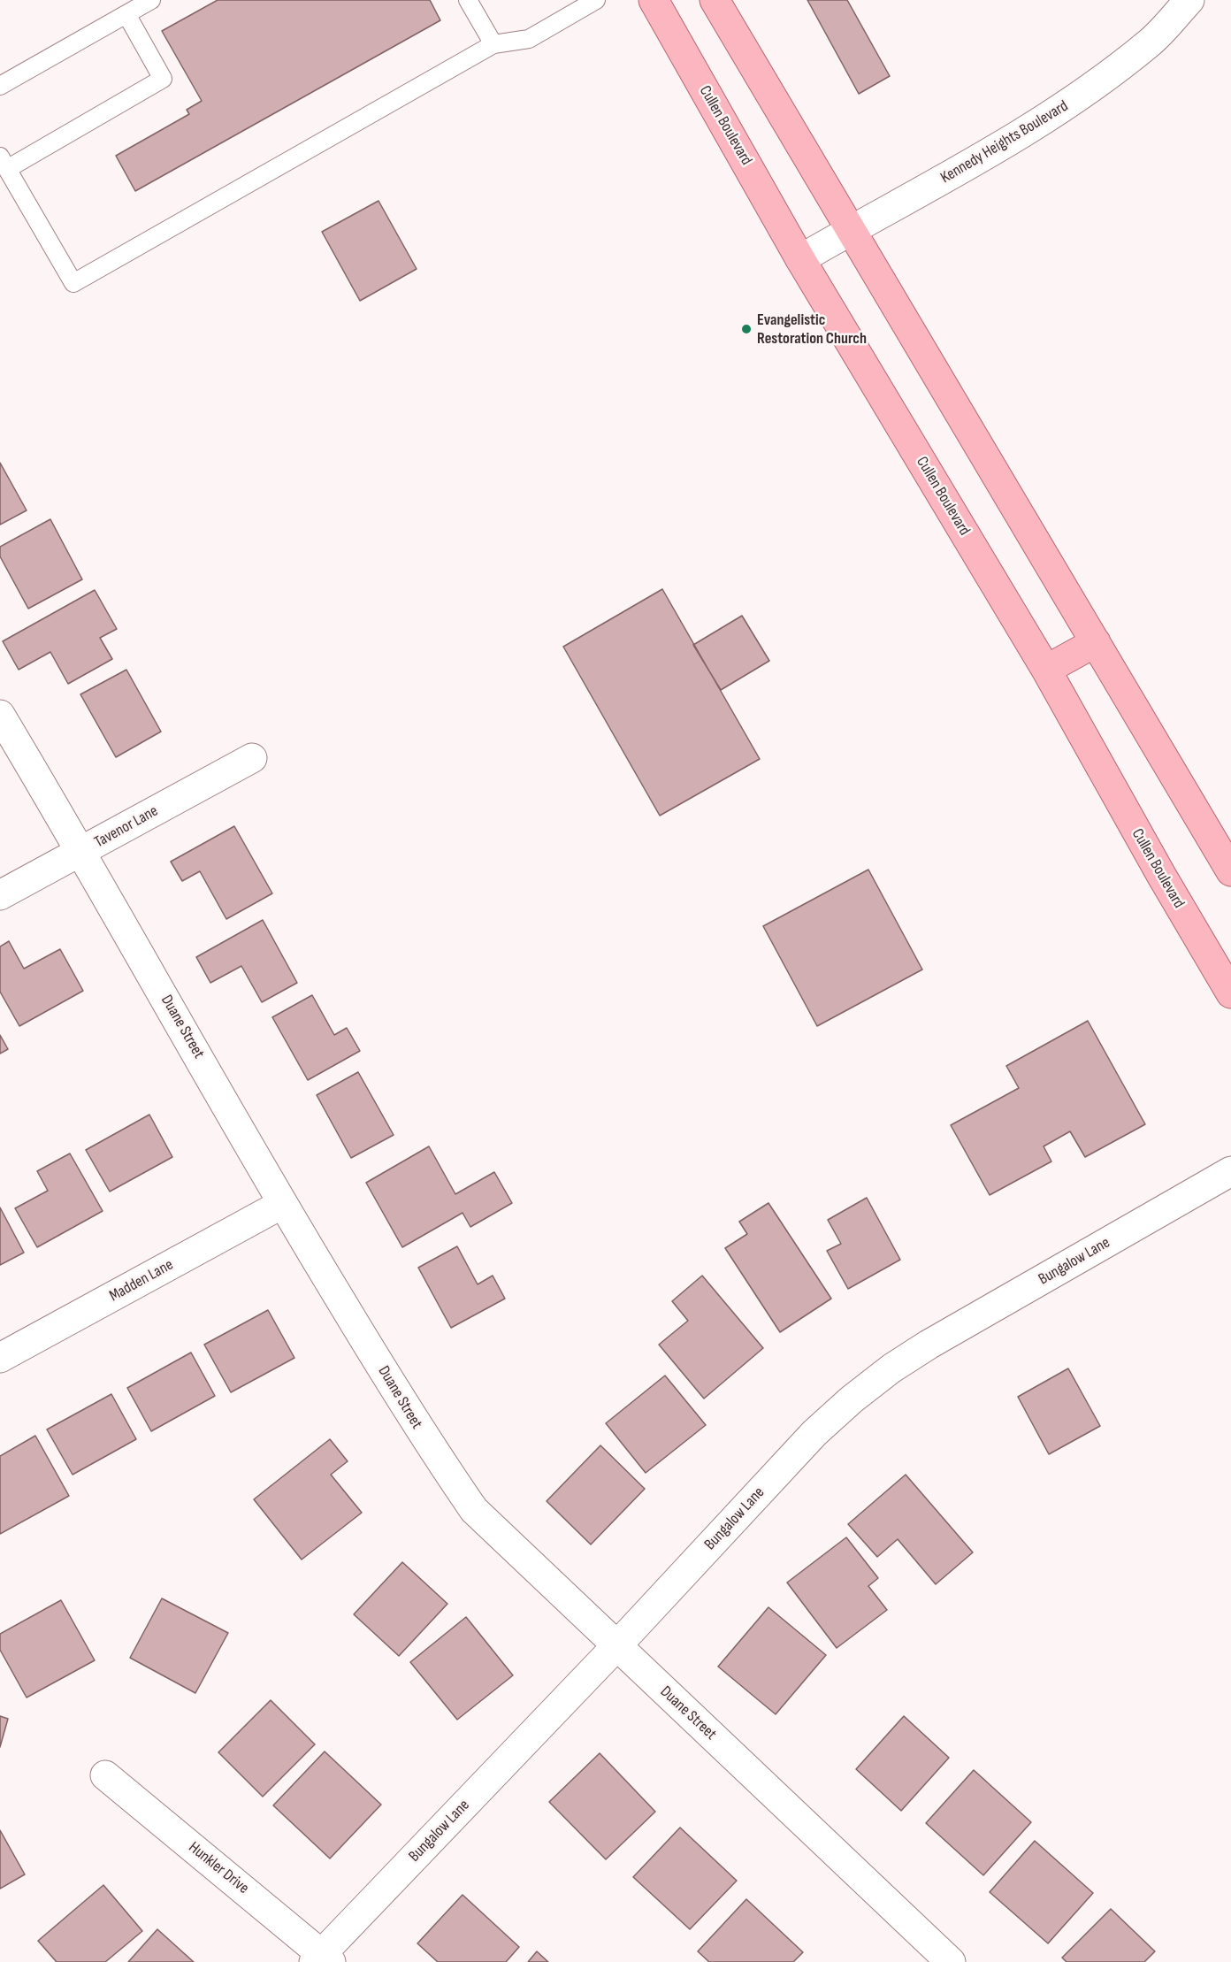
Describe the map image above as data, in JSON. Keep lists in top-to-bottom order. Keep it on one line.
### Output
{"streets":{"main road":["Cullen Boulevard"],"street":["Kennedy Heights Boulevard","Tavenor Lane","Duane Street","Bungalow Lane","Madden Lane","Hunkler Drive"]},"crossings":[["Cullen Boulevard","Kennedy Heights Boulevard"],["Tavenor Lane","Duane Street"],["Duane Street","Bungalow Lane"],["Duane Street","Madden Lane"],["Bungalow Lane","Hunkler Drive"]],"places":["Evangelistic Restoration Church"]}
